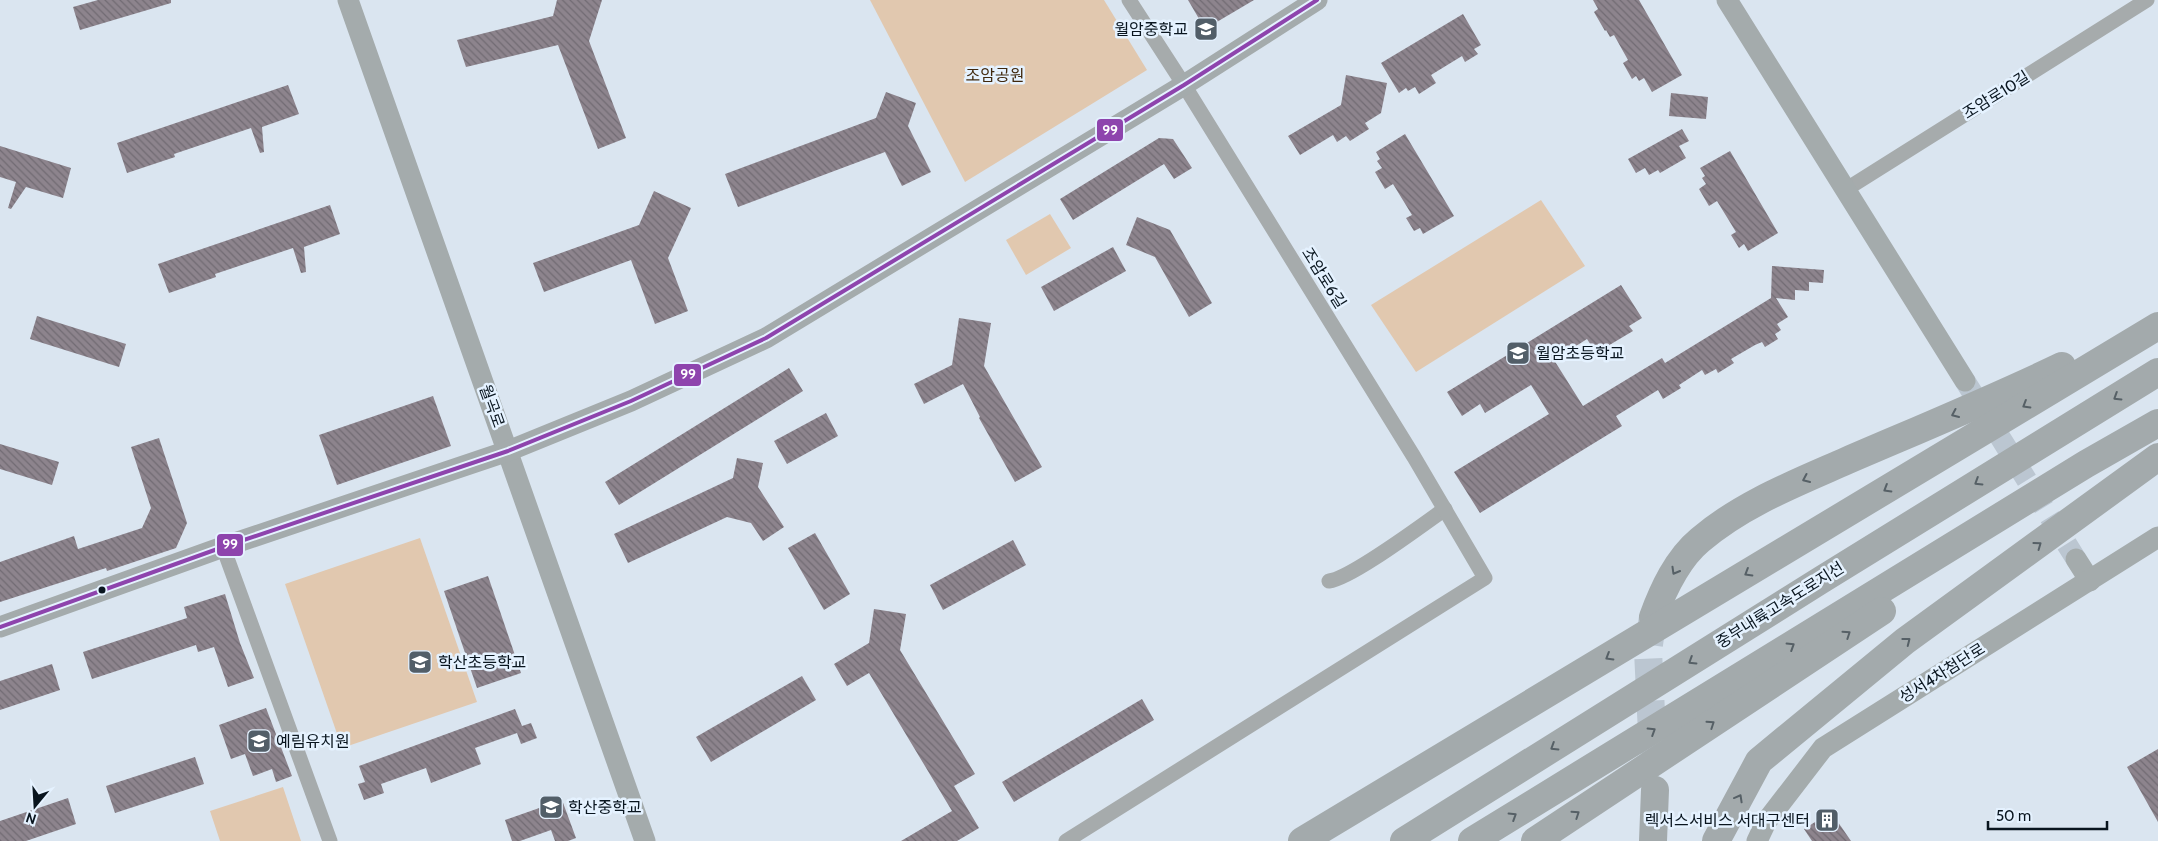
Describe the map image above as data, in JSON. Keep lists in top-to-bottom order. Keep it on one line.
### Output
{"streets":{"highway":["중부내륙고속도로지선"],"street":["조암로10길","조암로6길","월곡로","성서4차첨단로"]},"parks":["조암공원"],"places":{"school or university":["월암중학교","월암초등학교","학산초등학교","예림유치원","학산중학교"],"building":["렉서스서비스 서대구센터"]},"lines":["transit line 99"],"scale_bar":"50 m","north":"bottom"}
